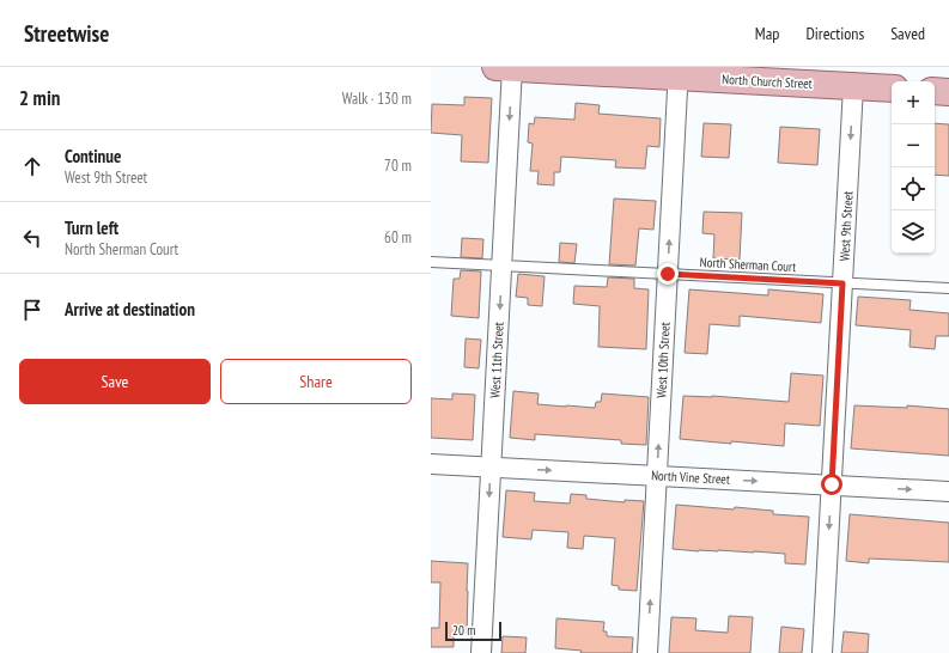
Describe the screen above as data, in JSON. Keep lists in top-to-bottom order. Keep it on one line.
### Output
{"streets":{"main road":["North Church Street"],"street":["West 9th Street","West 11th Street","West 10th Street","North Vine Street"],"lane":["North Sherman Court"]},"crossings":[["North Church Street","West 9th Street"],["North Church Street","West 11th Street"],["North Church Street","West 10th Street"],["West 9th Street","North Sherman Court"],["West 9th Street","North Vine Street"],["North Sherman Court","West 11th Street"],["North Sherman Court","West 10th Street"],["West 11th Street","North Vine Street"],["West 10th Street","North Vine Street"]],"one_way":["West 9th Street","West 11th Street","West 10th Street","North Vine Street"],"scale_bar":"20 m","page":{"header":"Streetwise","nav":["Map","Directions","Saved"],"heading":["2 min","Walk · 130 m"],"map_buttons":["+","−"],"list":[["Continue","West 9th Street","70 m"],["Turn left","North Sherman Court","60 m"],"Arrive at destination"],"buttons":["Save","Share"],"scale":"20 m"}}
